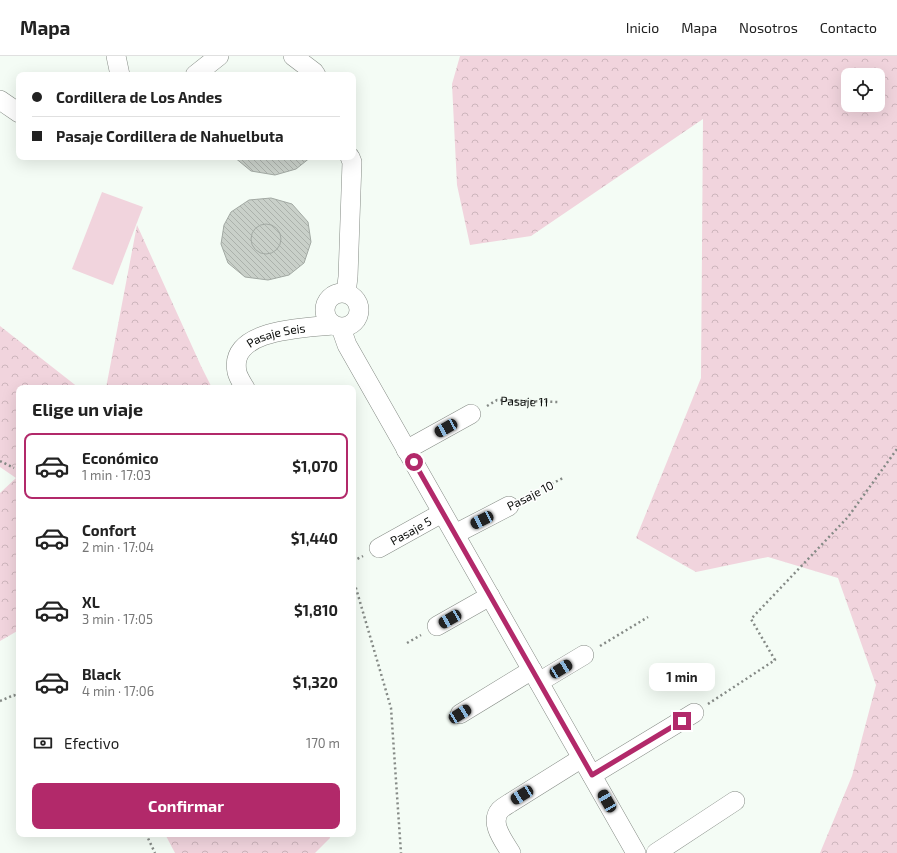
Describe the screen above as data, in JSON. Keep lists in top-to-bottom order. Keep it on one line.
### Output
{"streets":{"street":["Pasaje Seis","Pasaje 10","Pasaje 5"],"path":["Pasaje 11"]},"page":{"header":"Mapa","nav":["Inicio","Mapa","Nosotros","Contacto"],"banner":["Cordillera de Los Andes","Pasaje Cordillera de Nahuelbuta"],"heading":"Elige un viaje","list":[{"name":"Económico","note":"1 min · 17:03","value":"$1,070"},{"name":"Confort","note":"2 min · 17:04","value":"$1,440"},{"name":"XL","note":"3 min · 17:05","value":"$1,810"},{"name":"Black","note":"4 min · 17:06","value":"$1,320"}],"bubble":"1 min","pay":["Efectivo","170 m"],"buttons":"Confirmar"}}
